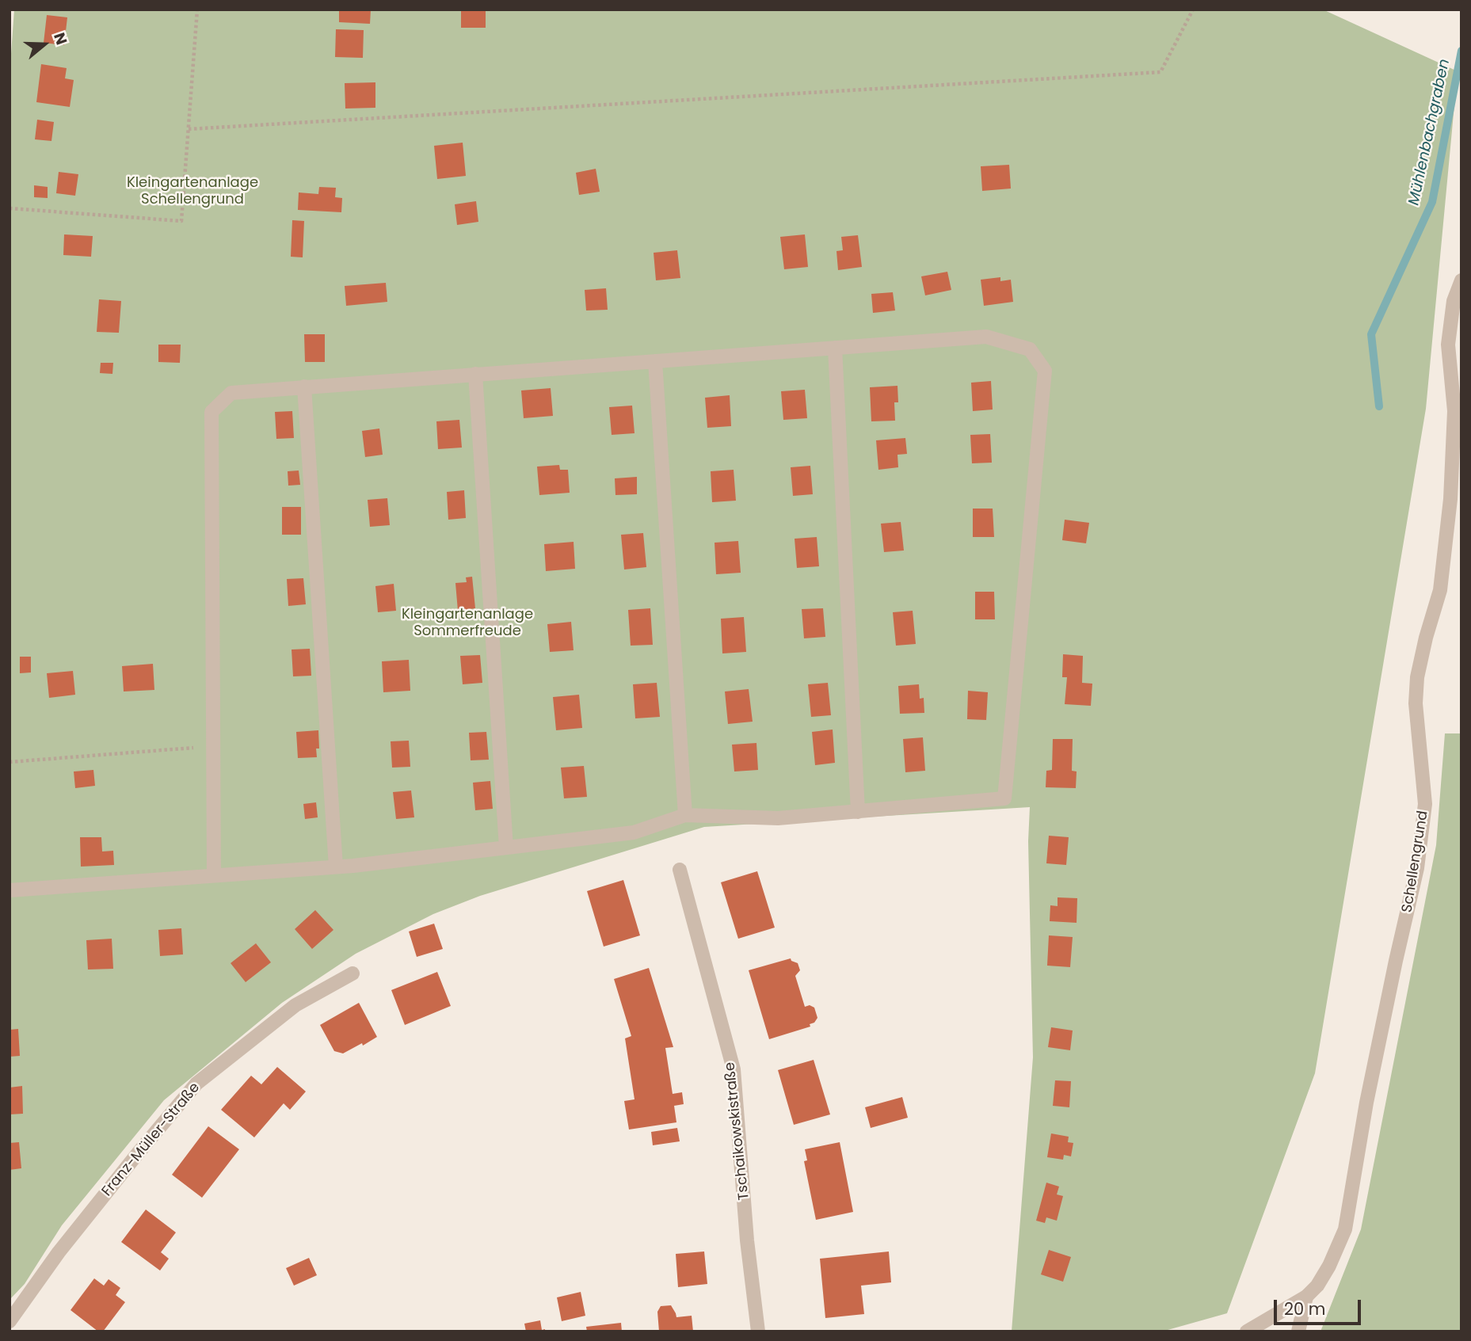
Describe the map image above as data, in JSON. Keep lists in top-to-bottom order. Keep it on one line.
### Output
{"streets":{"street":["Schellengrund","Tschaikowskistraße","Franz-Müller-Straße"]},"water":["Mühlenbachgraben"],"parks":["Kleingartenanlage Schellengrund","Kleingartenanlage Sommerfreude"],"scale_bar":"20 m","north":"right"}
